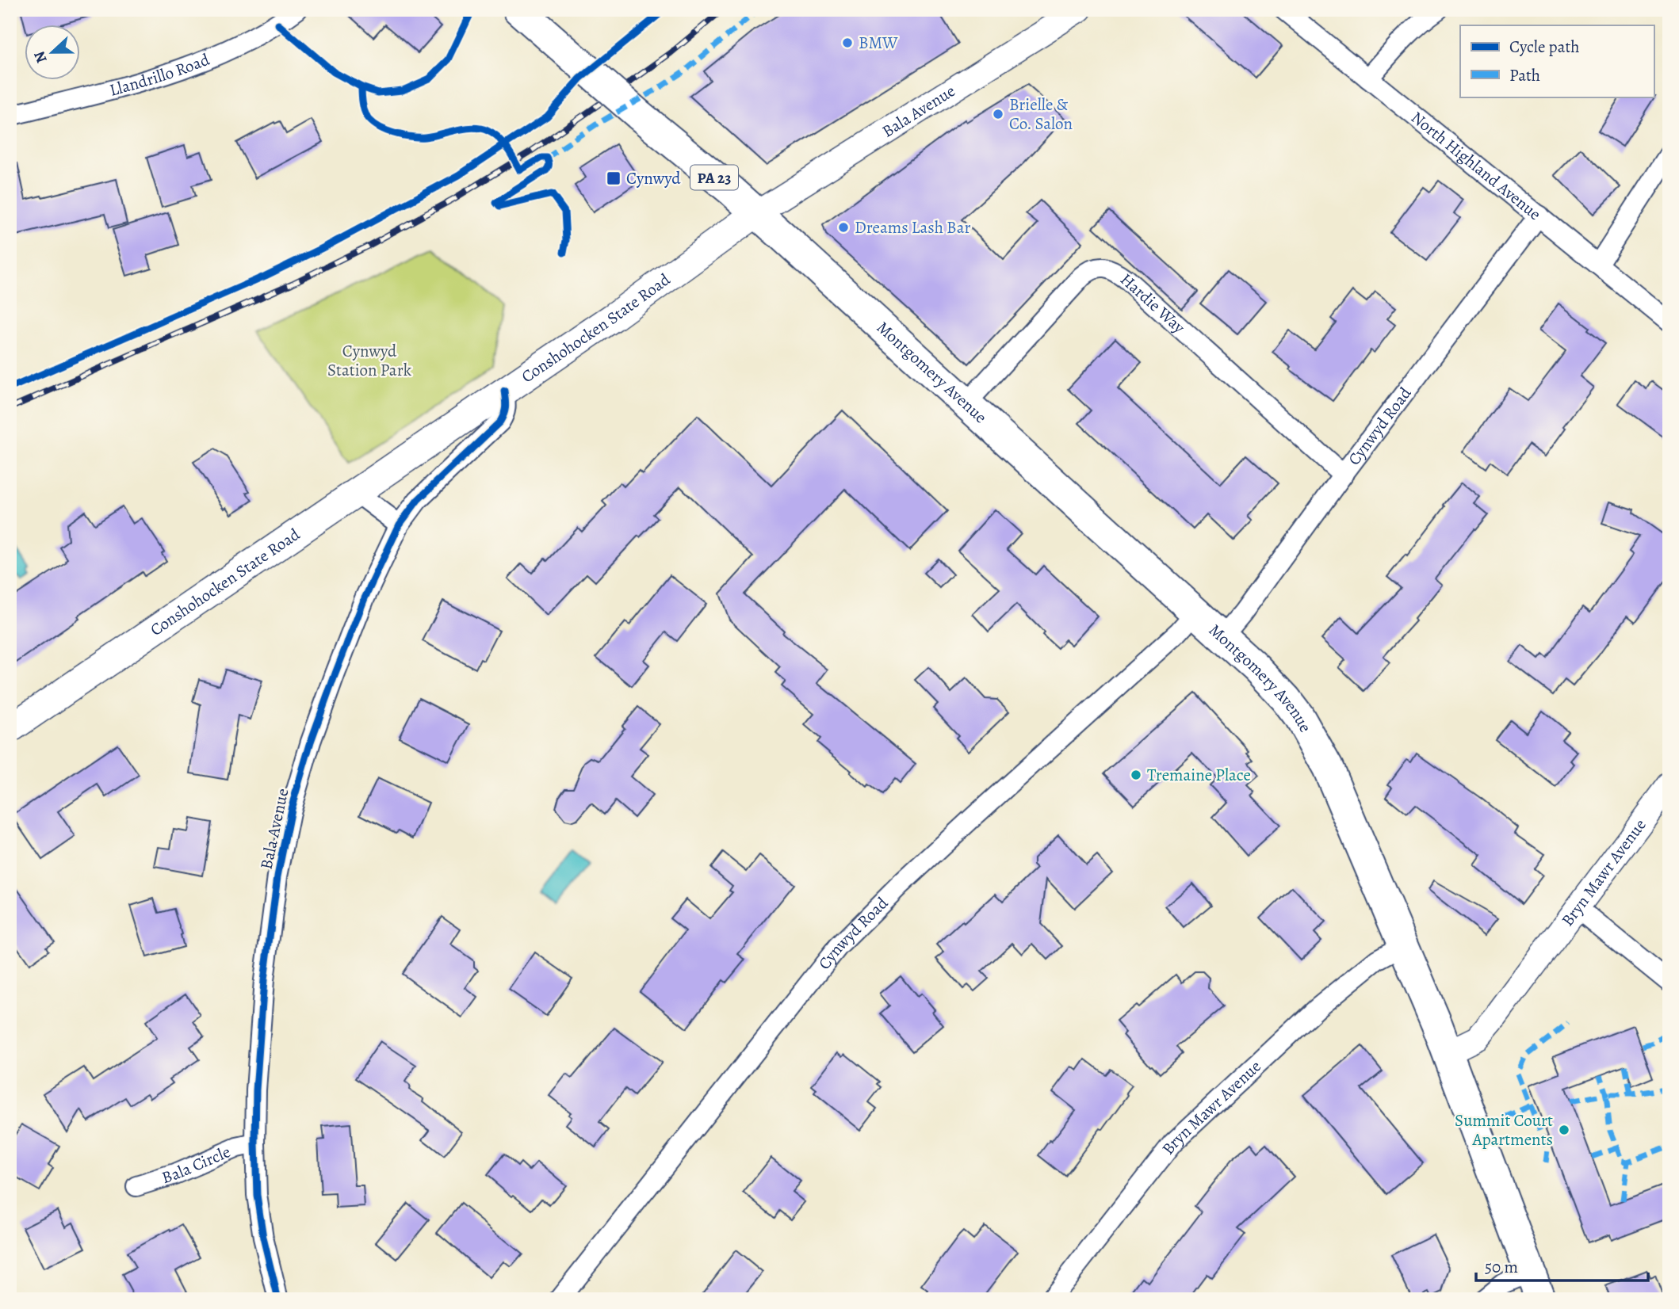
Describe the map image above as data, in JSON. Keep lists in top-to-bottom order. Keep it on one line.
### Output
{"streets":{"main road":["PA 23","Conshohocken State Road","Montgomery Avenue"],"street":["Llandrillo Road","Bala Avenue","North Highland Avenue","Hardie Way","Cynwyd Road","Bryn Mawr Avenue","Bala Circle"]},"crossings":[["Bala Avenue","PA 23"],["Bala Avenue","Conshohocken State Road"],["Bala Avenue","Montgomery Avenue"],["Bala Avenue","Bala Circle"],["North Highland Avenue","Cynwyd Road"],["PA 23","Conshohocken State Road"],["PA 23","Montgomery Avenue"],["Hardie Way","Montgomery Avenue"],["Hardie Way","Cynwyd Road"],["Conshohocken State Road","Montgomery Avenue"],["Montgomery Avenue","Cynwyd Road"],["Montgomery Avenue","Bryn Mawr Avenue"]],"parks":["Cynwyd Station Park"],"places":{"other":["BMW","Brielle & Co. Salon","Dreams Lash Bar","Tremaine Place","Summit Court Apartments"],"transit":["Cynwyd"]},"legend":["Cycle path","Path"],"scale_bar":"50 m","north":"left"}
